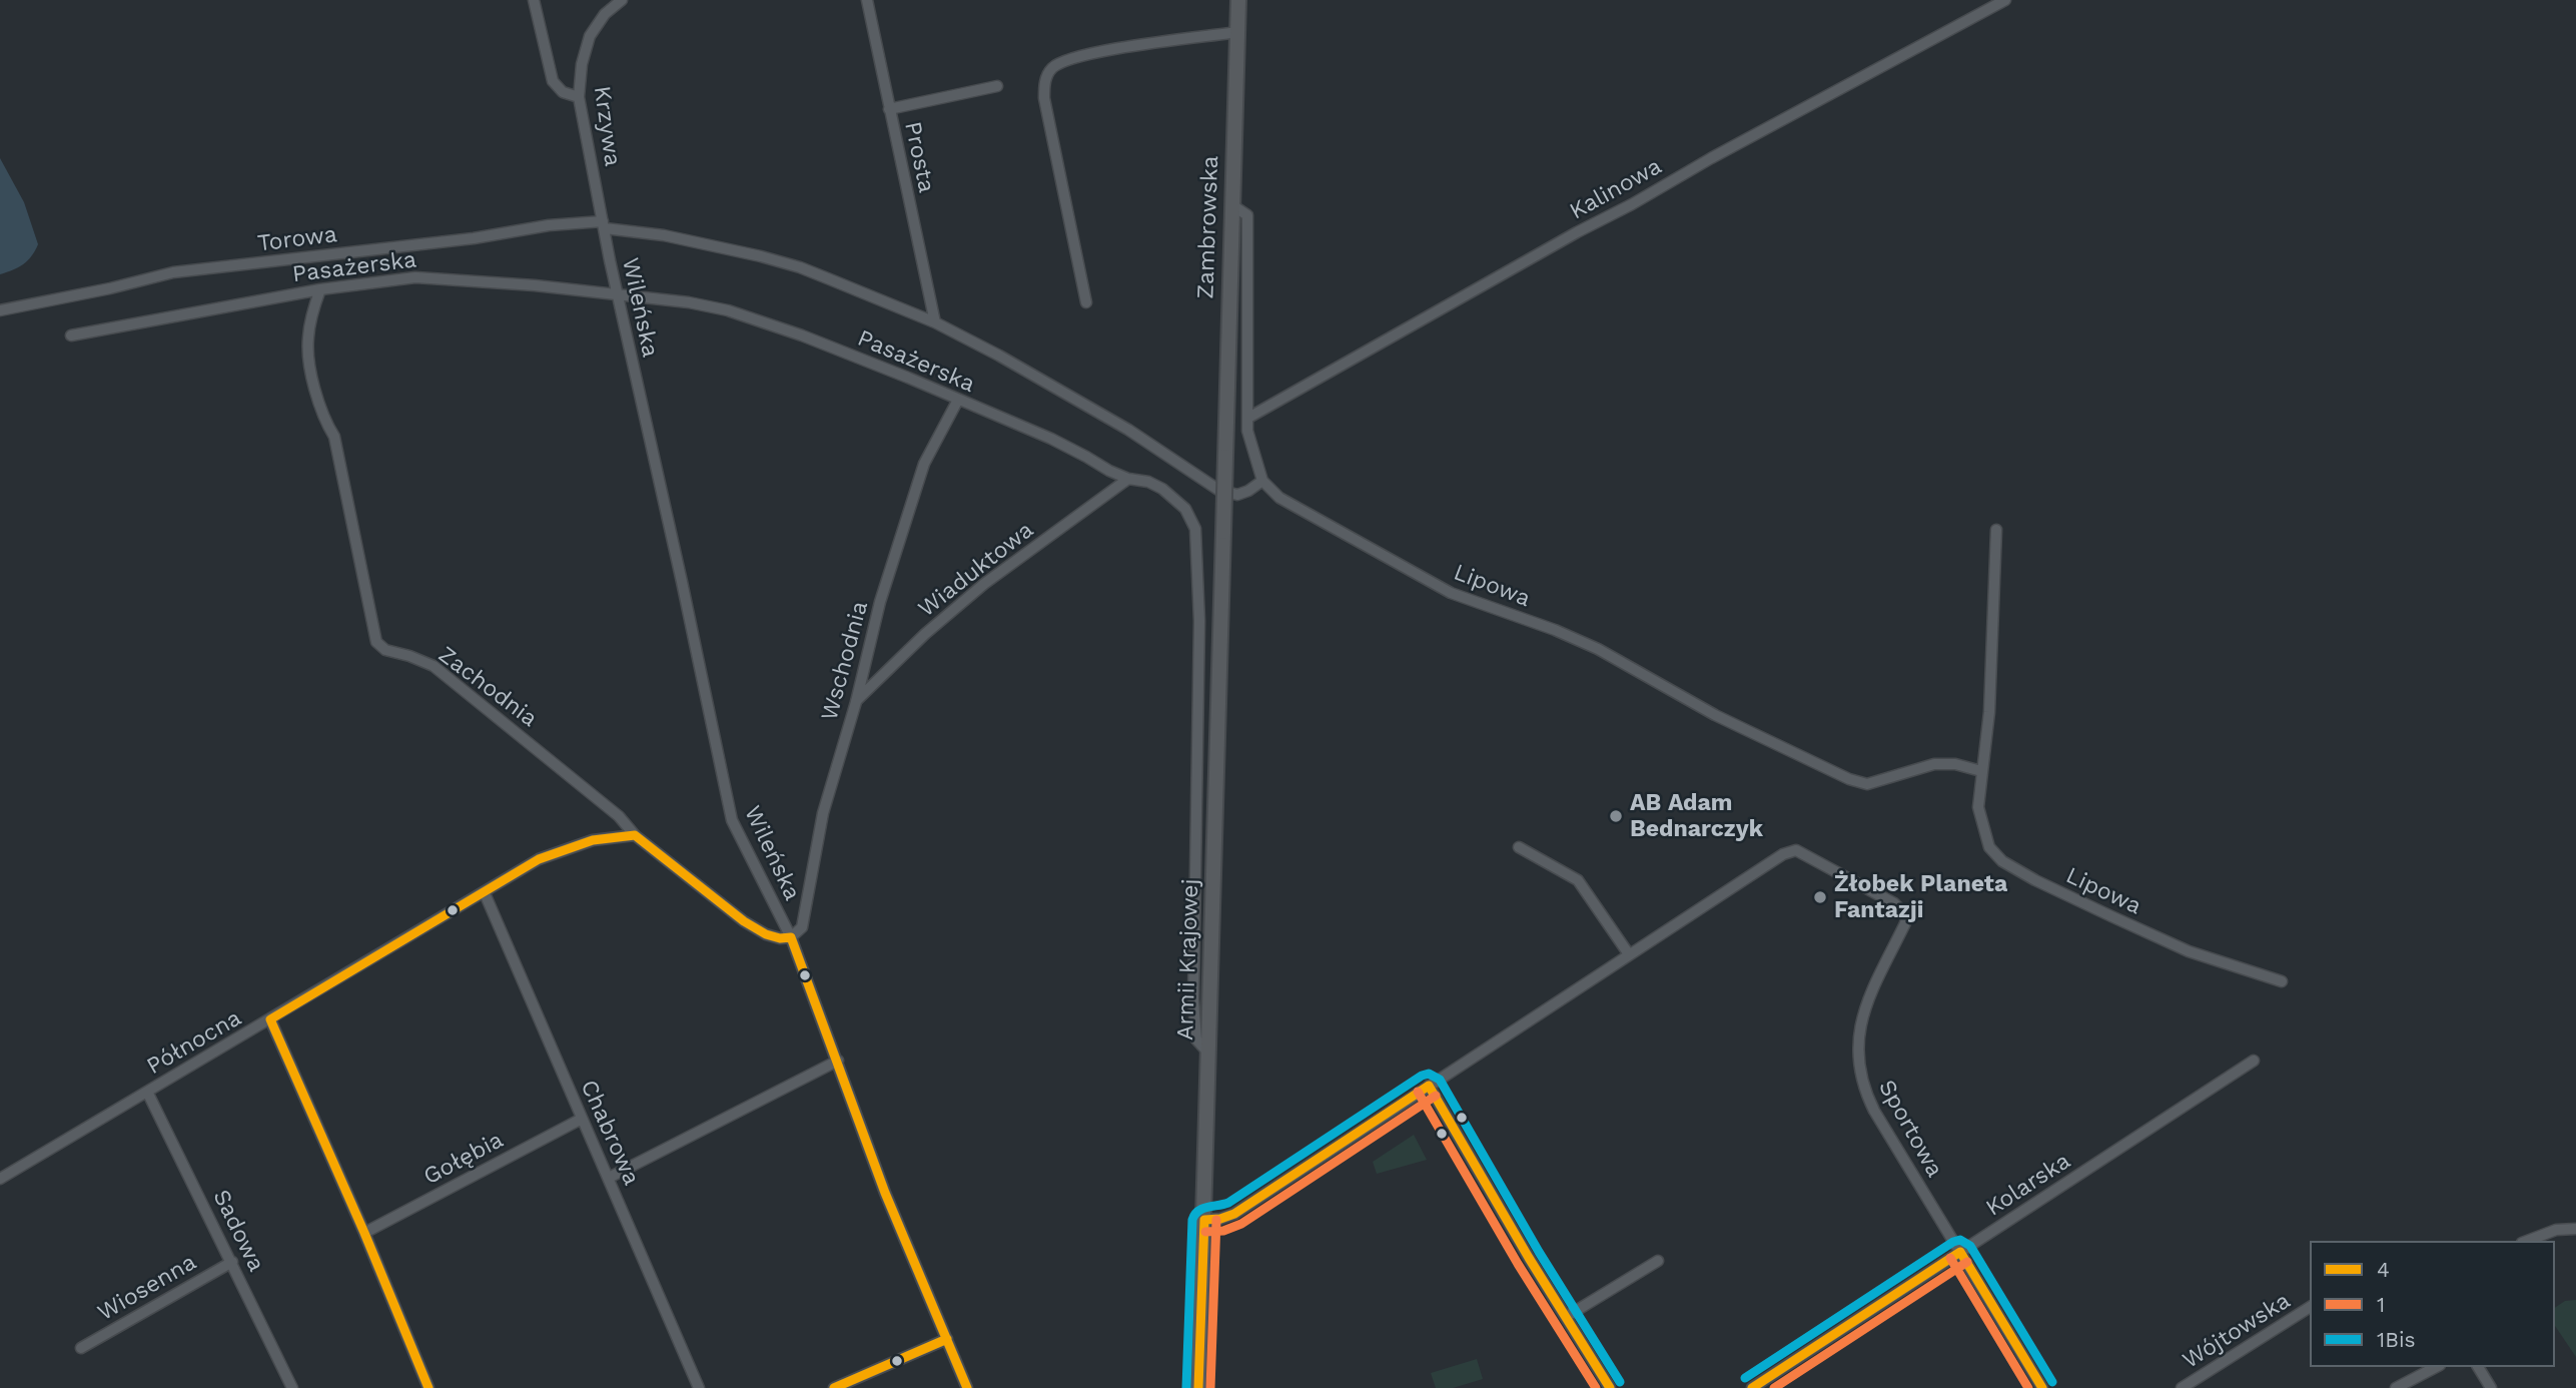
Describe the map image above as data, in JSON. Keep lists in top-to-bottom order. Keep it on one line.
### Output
{"streets":{"main road":["Zambrowska","Armii Krajowej"],"street":["Krzywa","Prosta","Kalinowa","Torowa","Pasażerska","Wileńska","Wiaduktowa","Lipowa","Wschodnia","Zachodnia","Północna","Sportowa","Chabrowa","Gołębia","Kolarska","Sadowa","Wiosenna","Wójtowska"]},"crossings":[["Krzywa","Torowa"],["Krzywa","Wileńska"],["Prosta","Torowa"],["Zambrowska","Armii Krajowej"],["Torowa","Wileńska"],["Torowa","Lipowa"],["Pasażerska","Wileńska"],["Pasażerska","Wiaduktowa"],["Pasażerska","Wschodnia"],["Pasażerska","Zachodnia"],["Pasażerska","Armii Krajowej"],["Wileńska","Wschodnia"],["Wileńska","Zachodnia"],["Wiaduktowa","Wschodnia"],["Wschodnia","Zachodnia"],["Zachodnia","Północna"],["Północna","Chabrowa"],["Północna","Sadowa"],["Sportowa","Kolarska"],["Chabrowa","Gołębia"],["Sadowa","Wiosenna"]],"places":["AB Adam Bednarczyk","Żłobek Planeta Fantazji"],"lines":["transit line 4","transit line 1Bis","transit line 1"],"legend":["4","1","1Bis"]}
